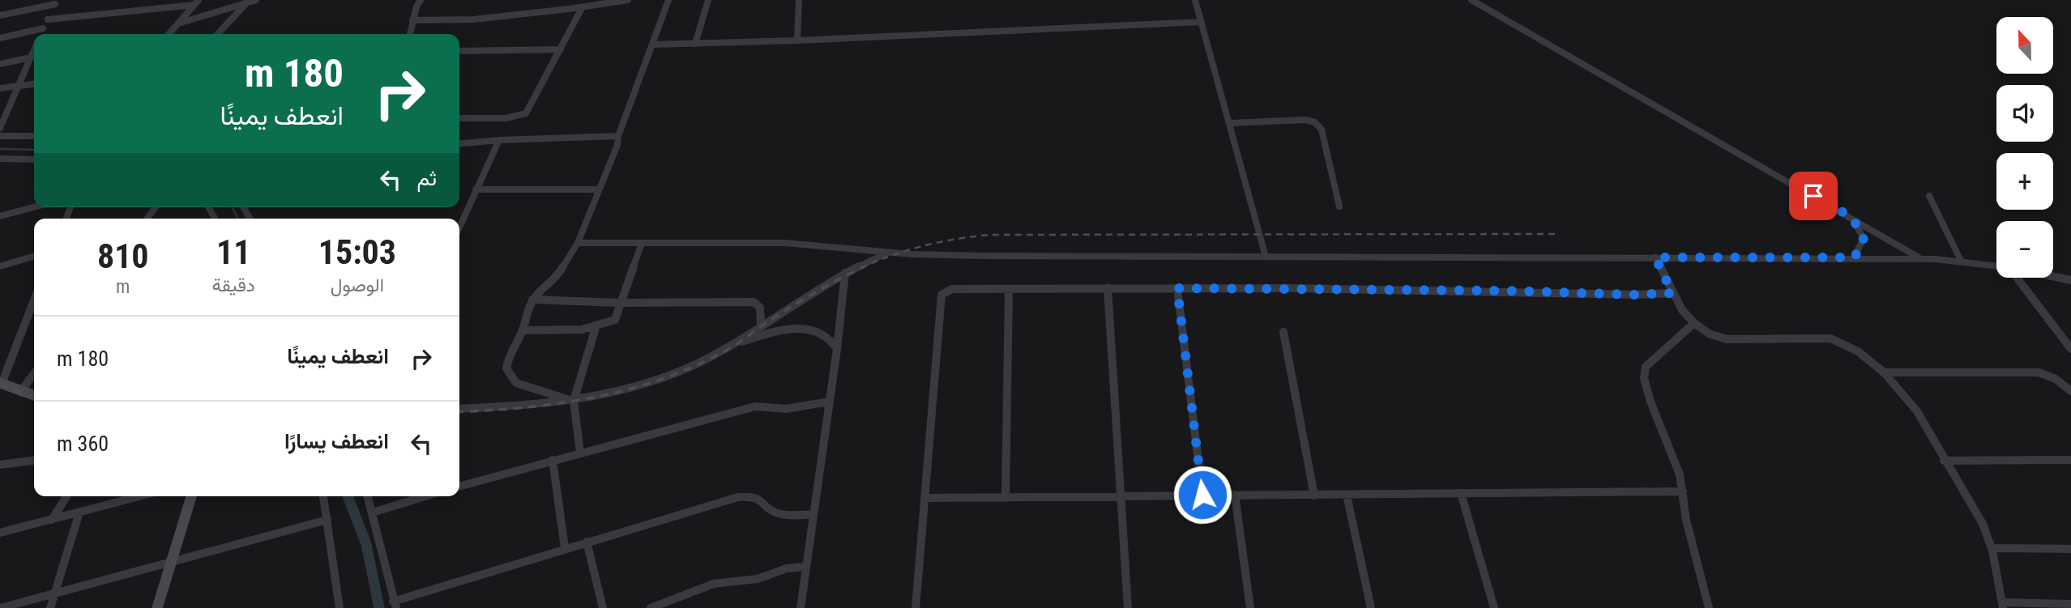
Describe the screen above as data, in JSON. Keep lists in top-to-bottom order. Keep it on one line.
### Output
{"north":"top","page":{"map_buttons":["+","−"],"turn":["180 m","انعطف يمينًا"],"then":"ثم","eta":["15:03","الوصول","11","دقيقة","810","m"],"list":[{"name":"انعطف يمينًا","value":"180 m"},{"name":"انعطف يسارًا","value":"360 m"}]}}
